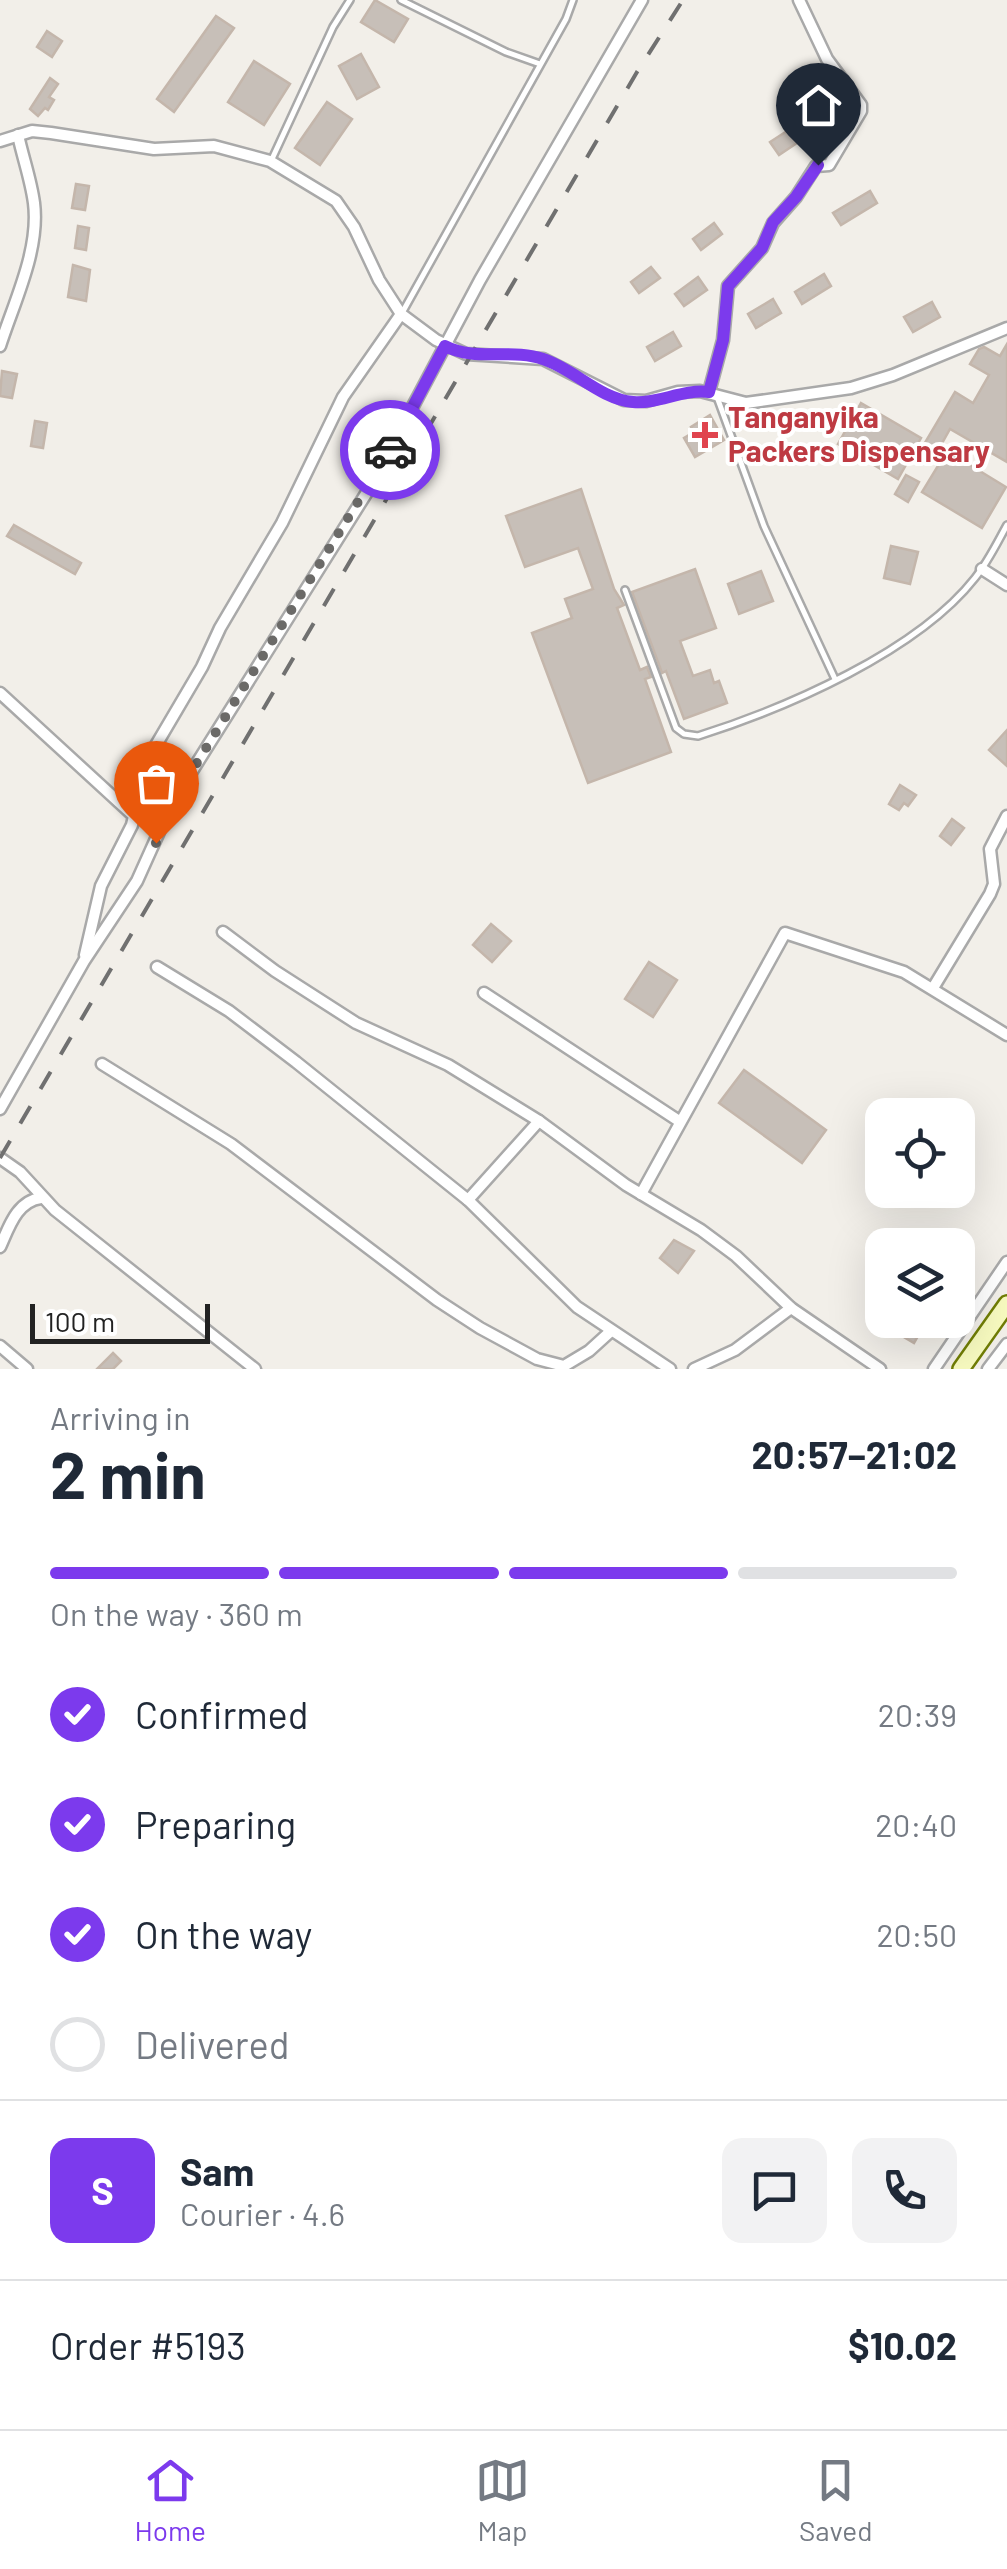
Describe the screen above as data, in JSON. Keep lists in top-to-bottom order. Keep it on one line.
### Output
{"places":{"health":["Tanganyika Packers Dispensary"]},"scale_bar":"100 m","page":{"scale":"100 m","heading":["2 min","Arriving in","20:57–21:02"],"panel":["Sam","Courier · 4.6","Order #5193","$10.02"],"bar":"On the way · 360 m","list":[["Confirmed","20:39"],["Preparing","20:40"],["On the way","20:50"],"Delivered"],"round":"S","tabs":["Home","Map","Saved"]}}
